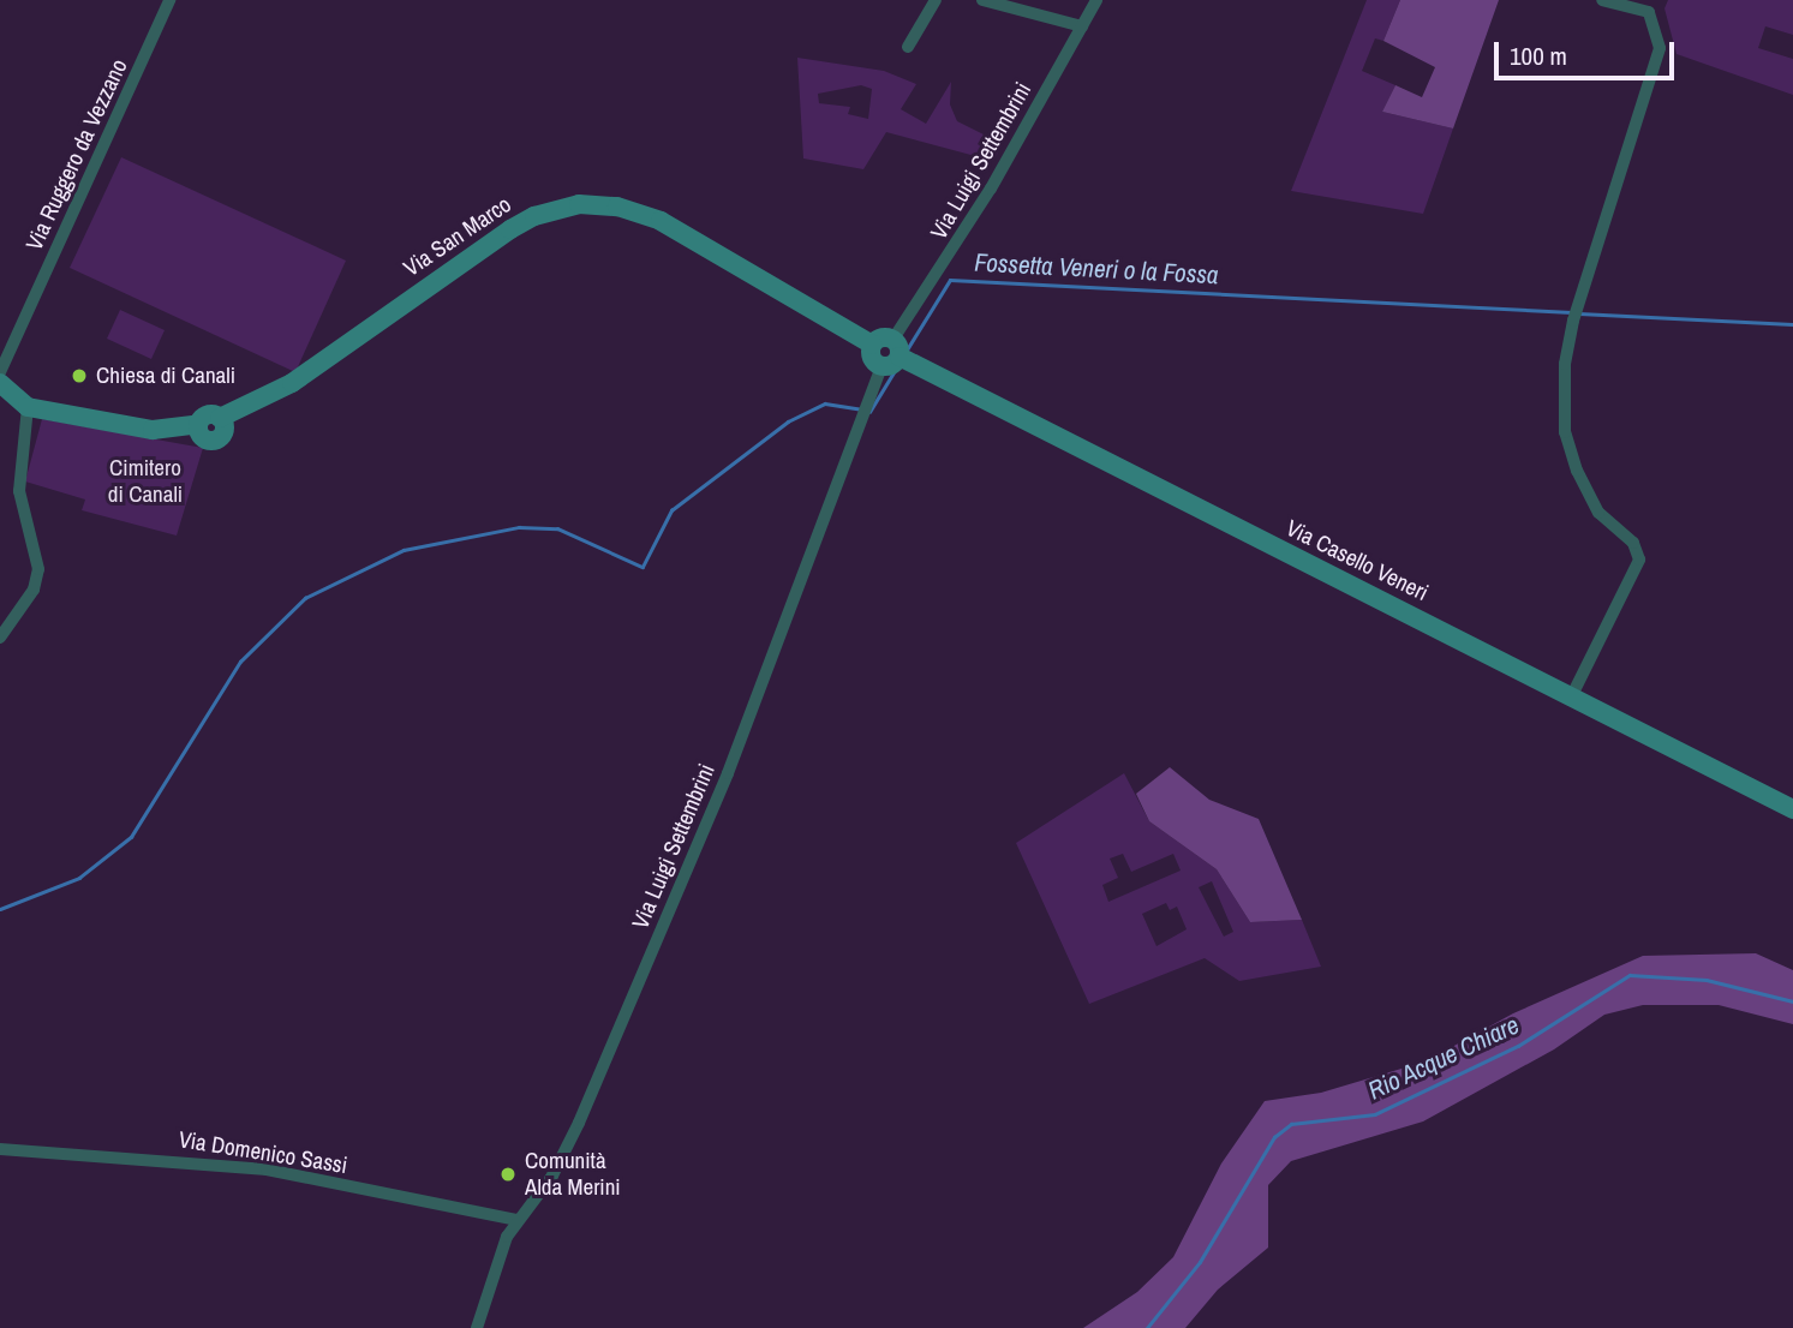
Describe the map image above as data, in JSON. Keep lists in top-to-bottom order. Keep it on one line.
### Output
{"streets":{"street":["Via Ruggero da Vezzano","Via Luigi Settembrini","Via San Marco","Via Casello Veneri","Via Domenico Sassi"]},"crossings":[["Via Luigi Settembrini","Via Casello Veneri"],["Via Luigi Settembrini","Via Domenico Sassi"]],"water":["Fossetta Veneri o la Fossa","Rio Acque Chiare"],"parks":["Cimitero di Canali"],"places":["Chiesa di Canali","Comunità Alda Merini"],"scale_bar":"100 m"}
